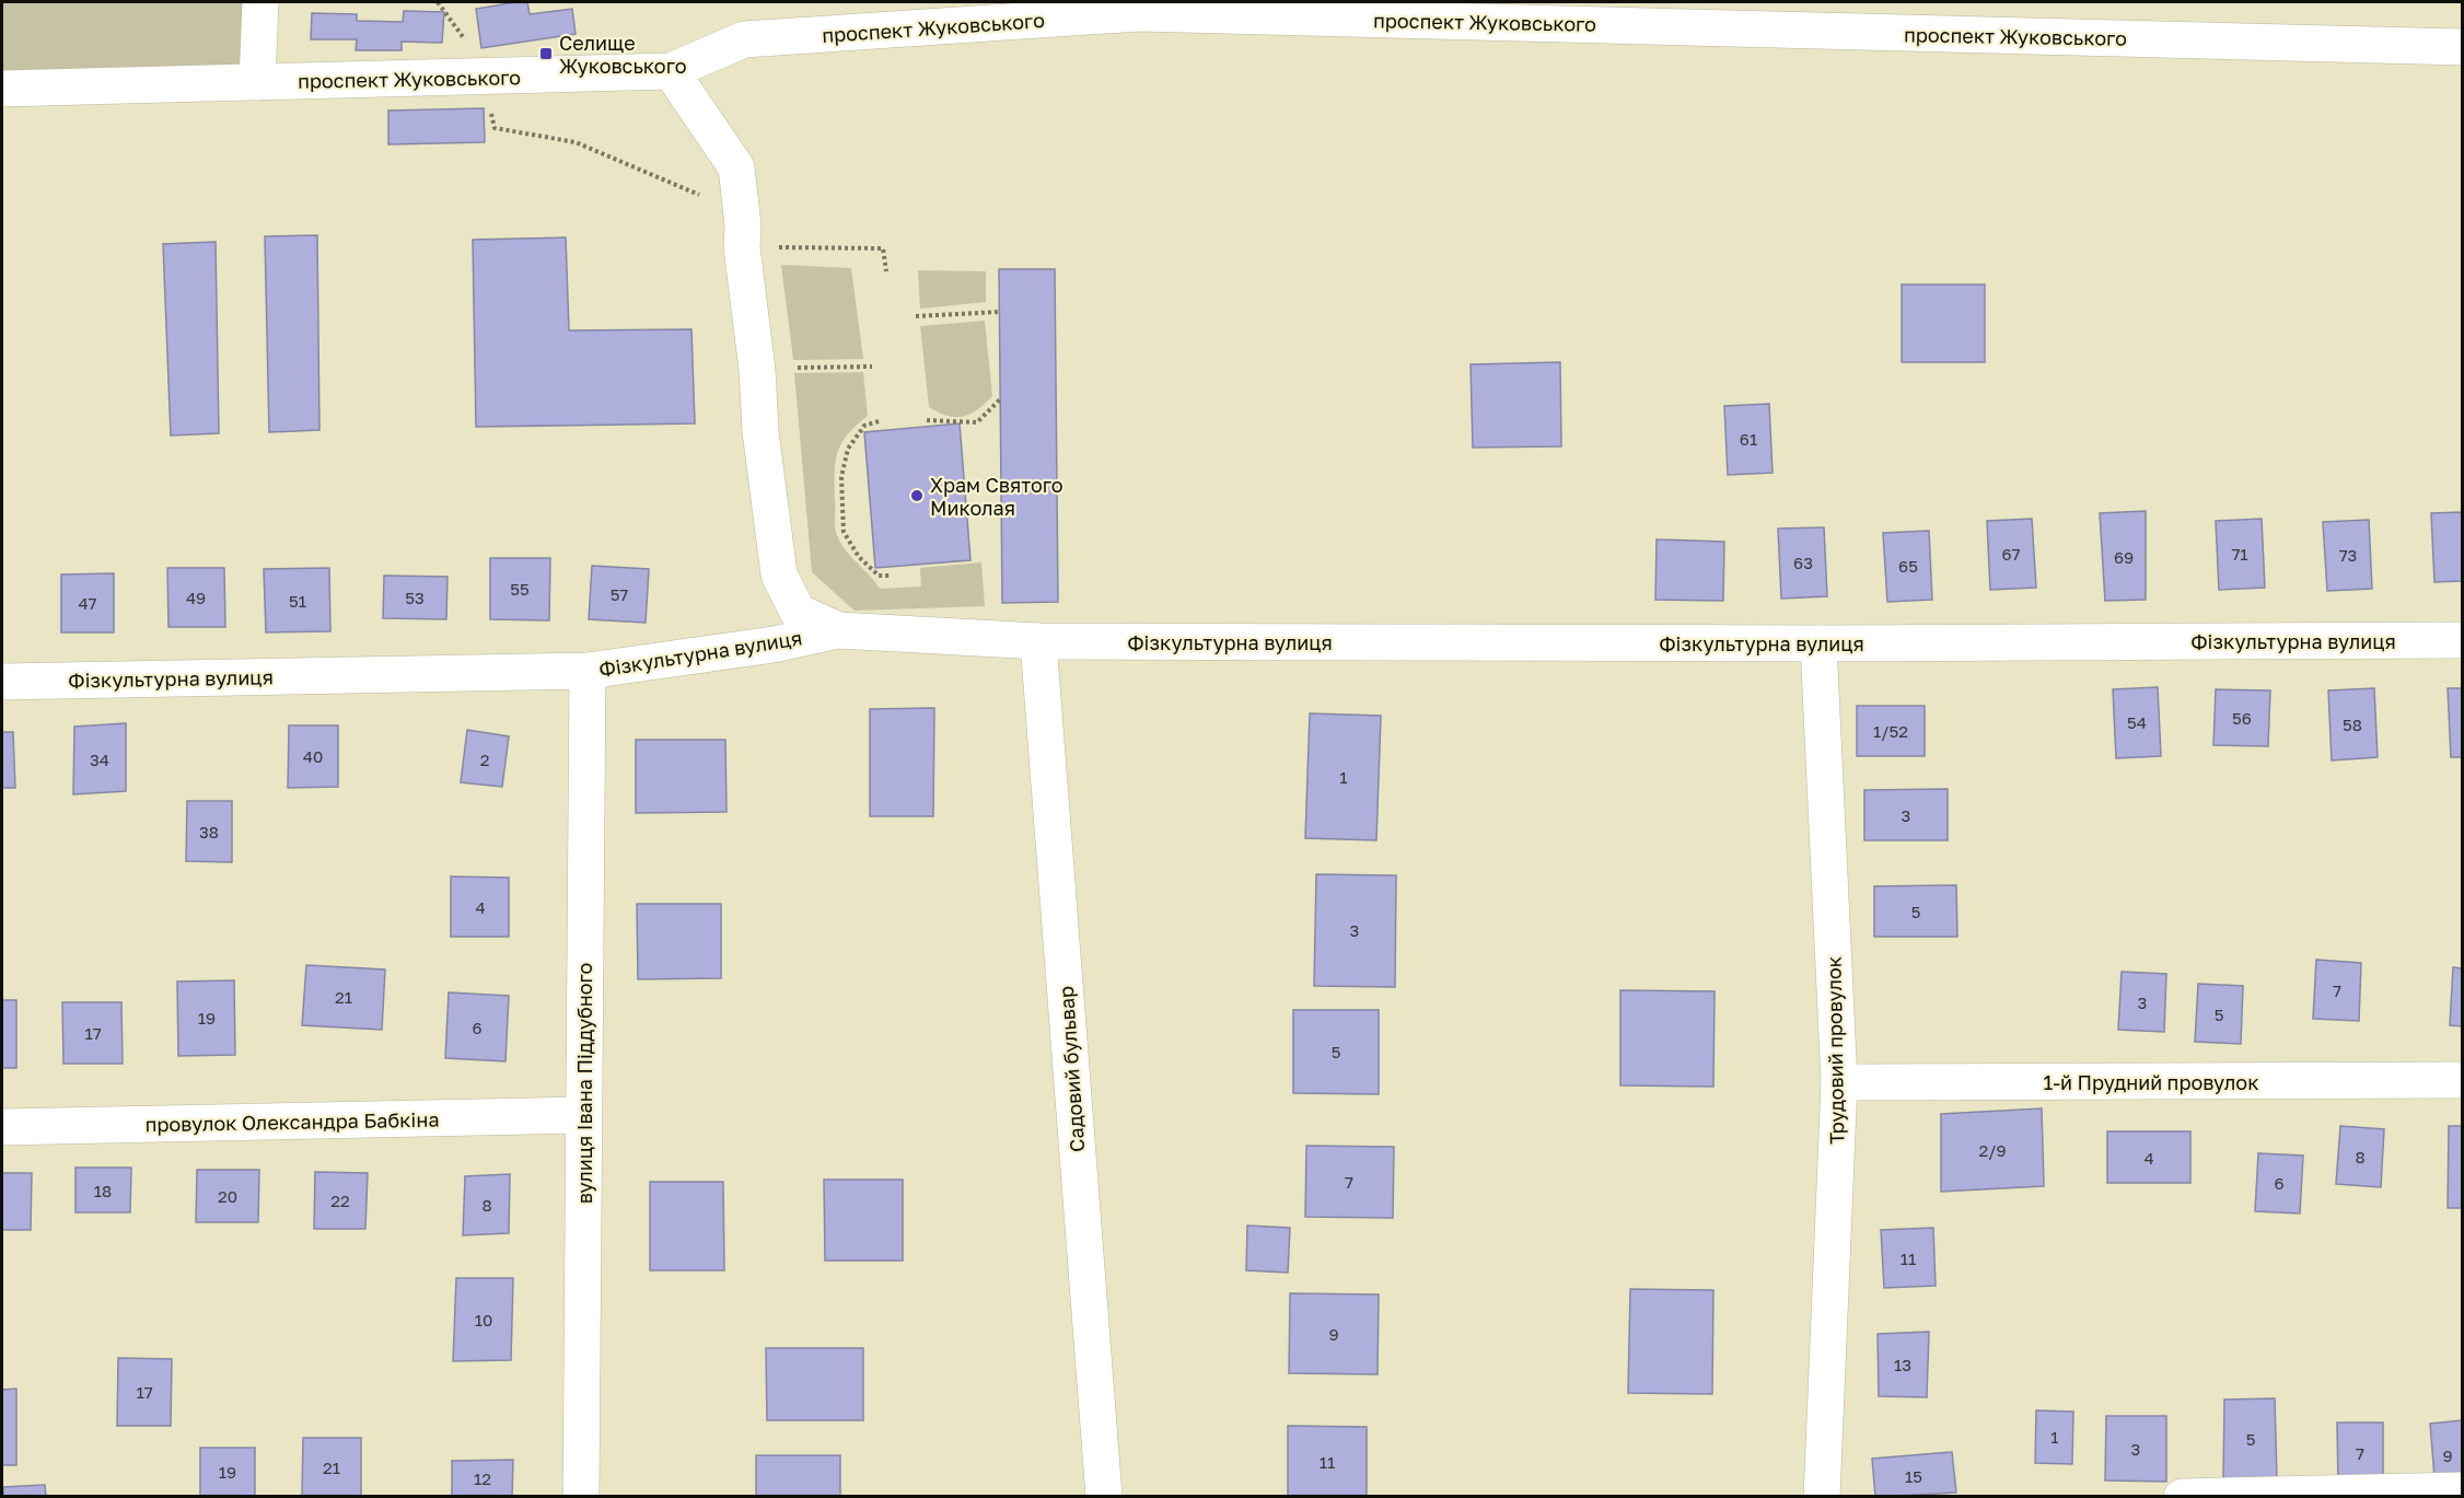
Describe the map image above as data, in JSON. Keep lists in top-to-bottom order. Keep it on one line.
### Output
{"streets":{"street":["проспект Жуковського","Фізкультурна вулиця","Трудовий провулок","Садовий бульвар","1-й Прудний провулок","вулиця Івана Піддубного","провулок Олександра Бабкіна"]},"crossings":[["Фізкультурна вулиця","Трудовий провулок"],["Фізкультурна вулиця","Садовий бульвар"],["Фізкультурна вулиця","вулиця Івана Піддубного"],["Трудовий провулок","1-й Прудний провулок"],["вулиця Івана Піддубного","провулок Олександра Бабкіна"]],"places":{"transit":["Селище Жуковського"],"other":["Храм Святого Миколая"]},"house_numbers":["61","67","71","73","69","63","65","55","57","49","53","51","47","56","54","58","1/52","40","34","2","1","3","38","4","5","3","7","21","3","5","19","6","17","5","2/9","8","4","7","6","18","20","22","8","11","10","9","13","17","1","5","3","7","9","11","21","19","15","12"]}
